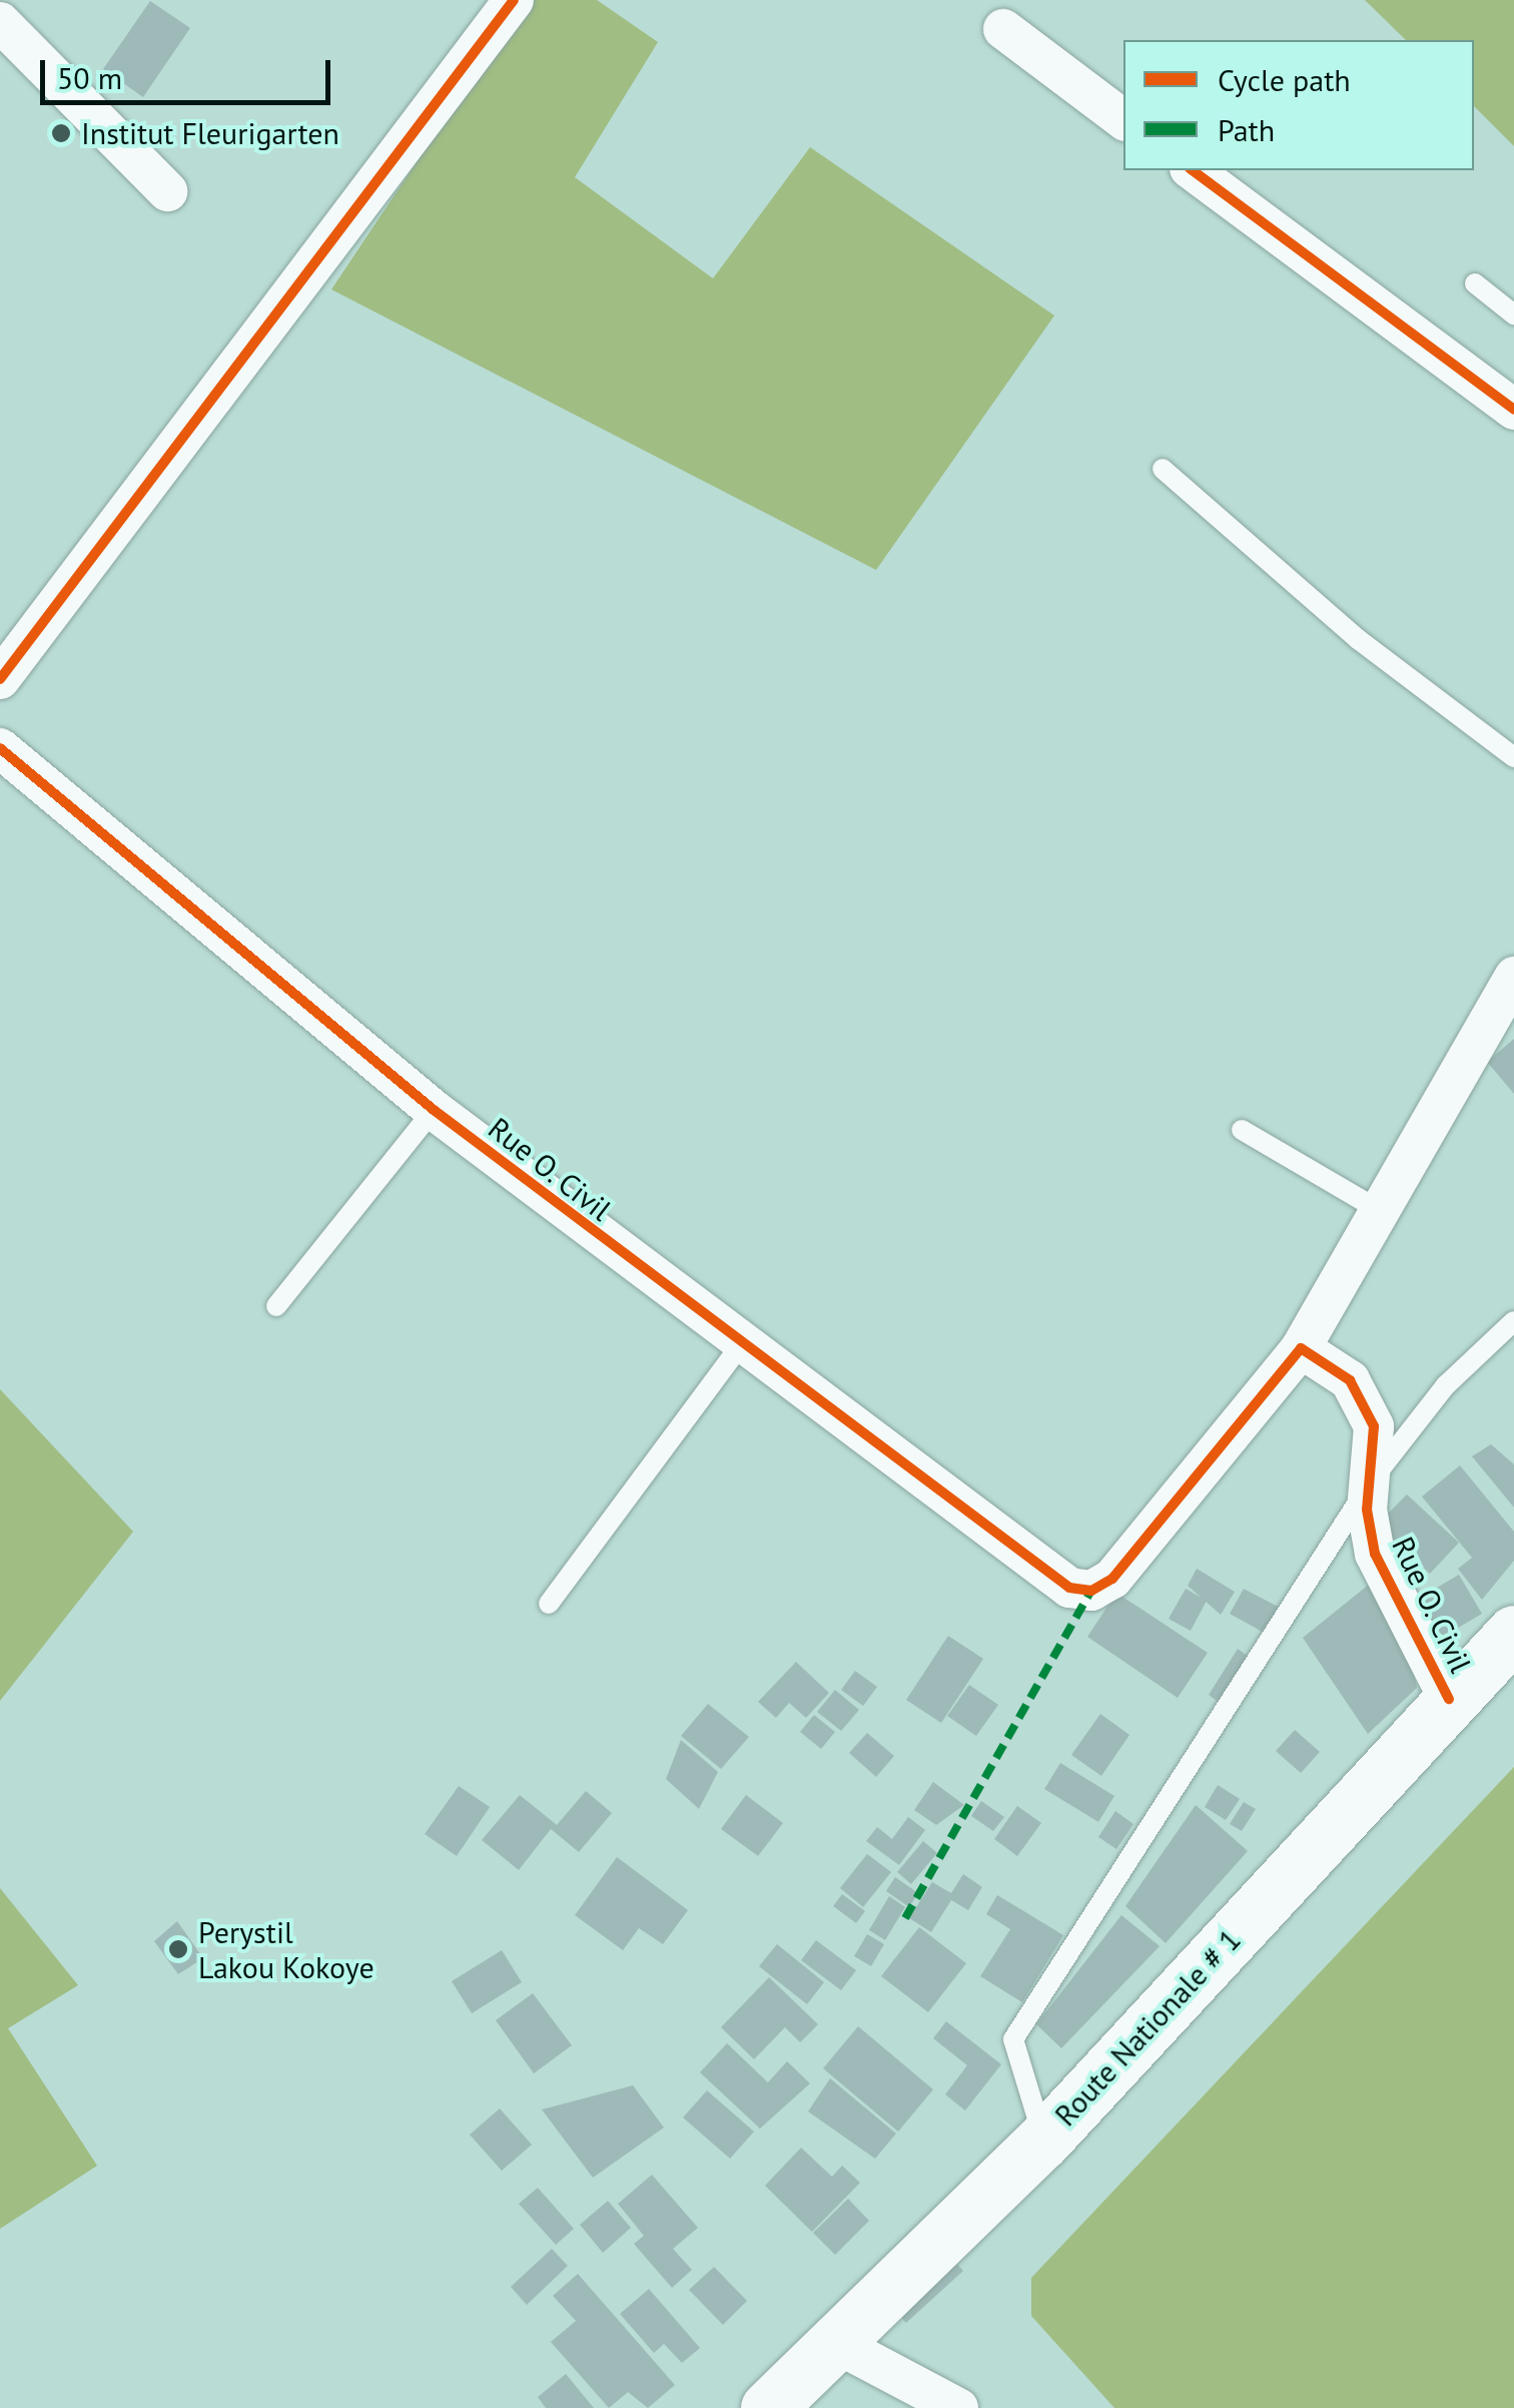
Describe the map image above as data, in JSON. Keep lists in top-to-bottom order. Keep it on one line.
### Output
{"streets":{"main road":["Route Nationale # 1"],"street":["Rue O. Civil"]},"crossings":[["Rue O. Civil","Route Nationale # 1"]],"places":["Institut Fleurigarten","Perystil Lakou Kokoye"],"legend":["Cycle path","Path"],"scale_bar":"50 m"}
